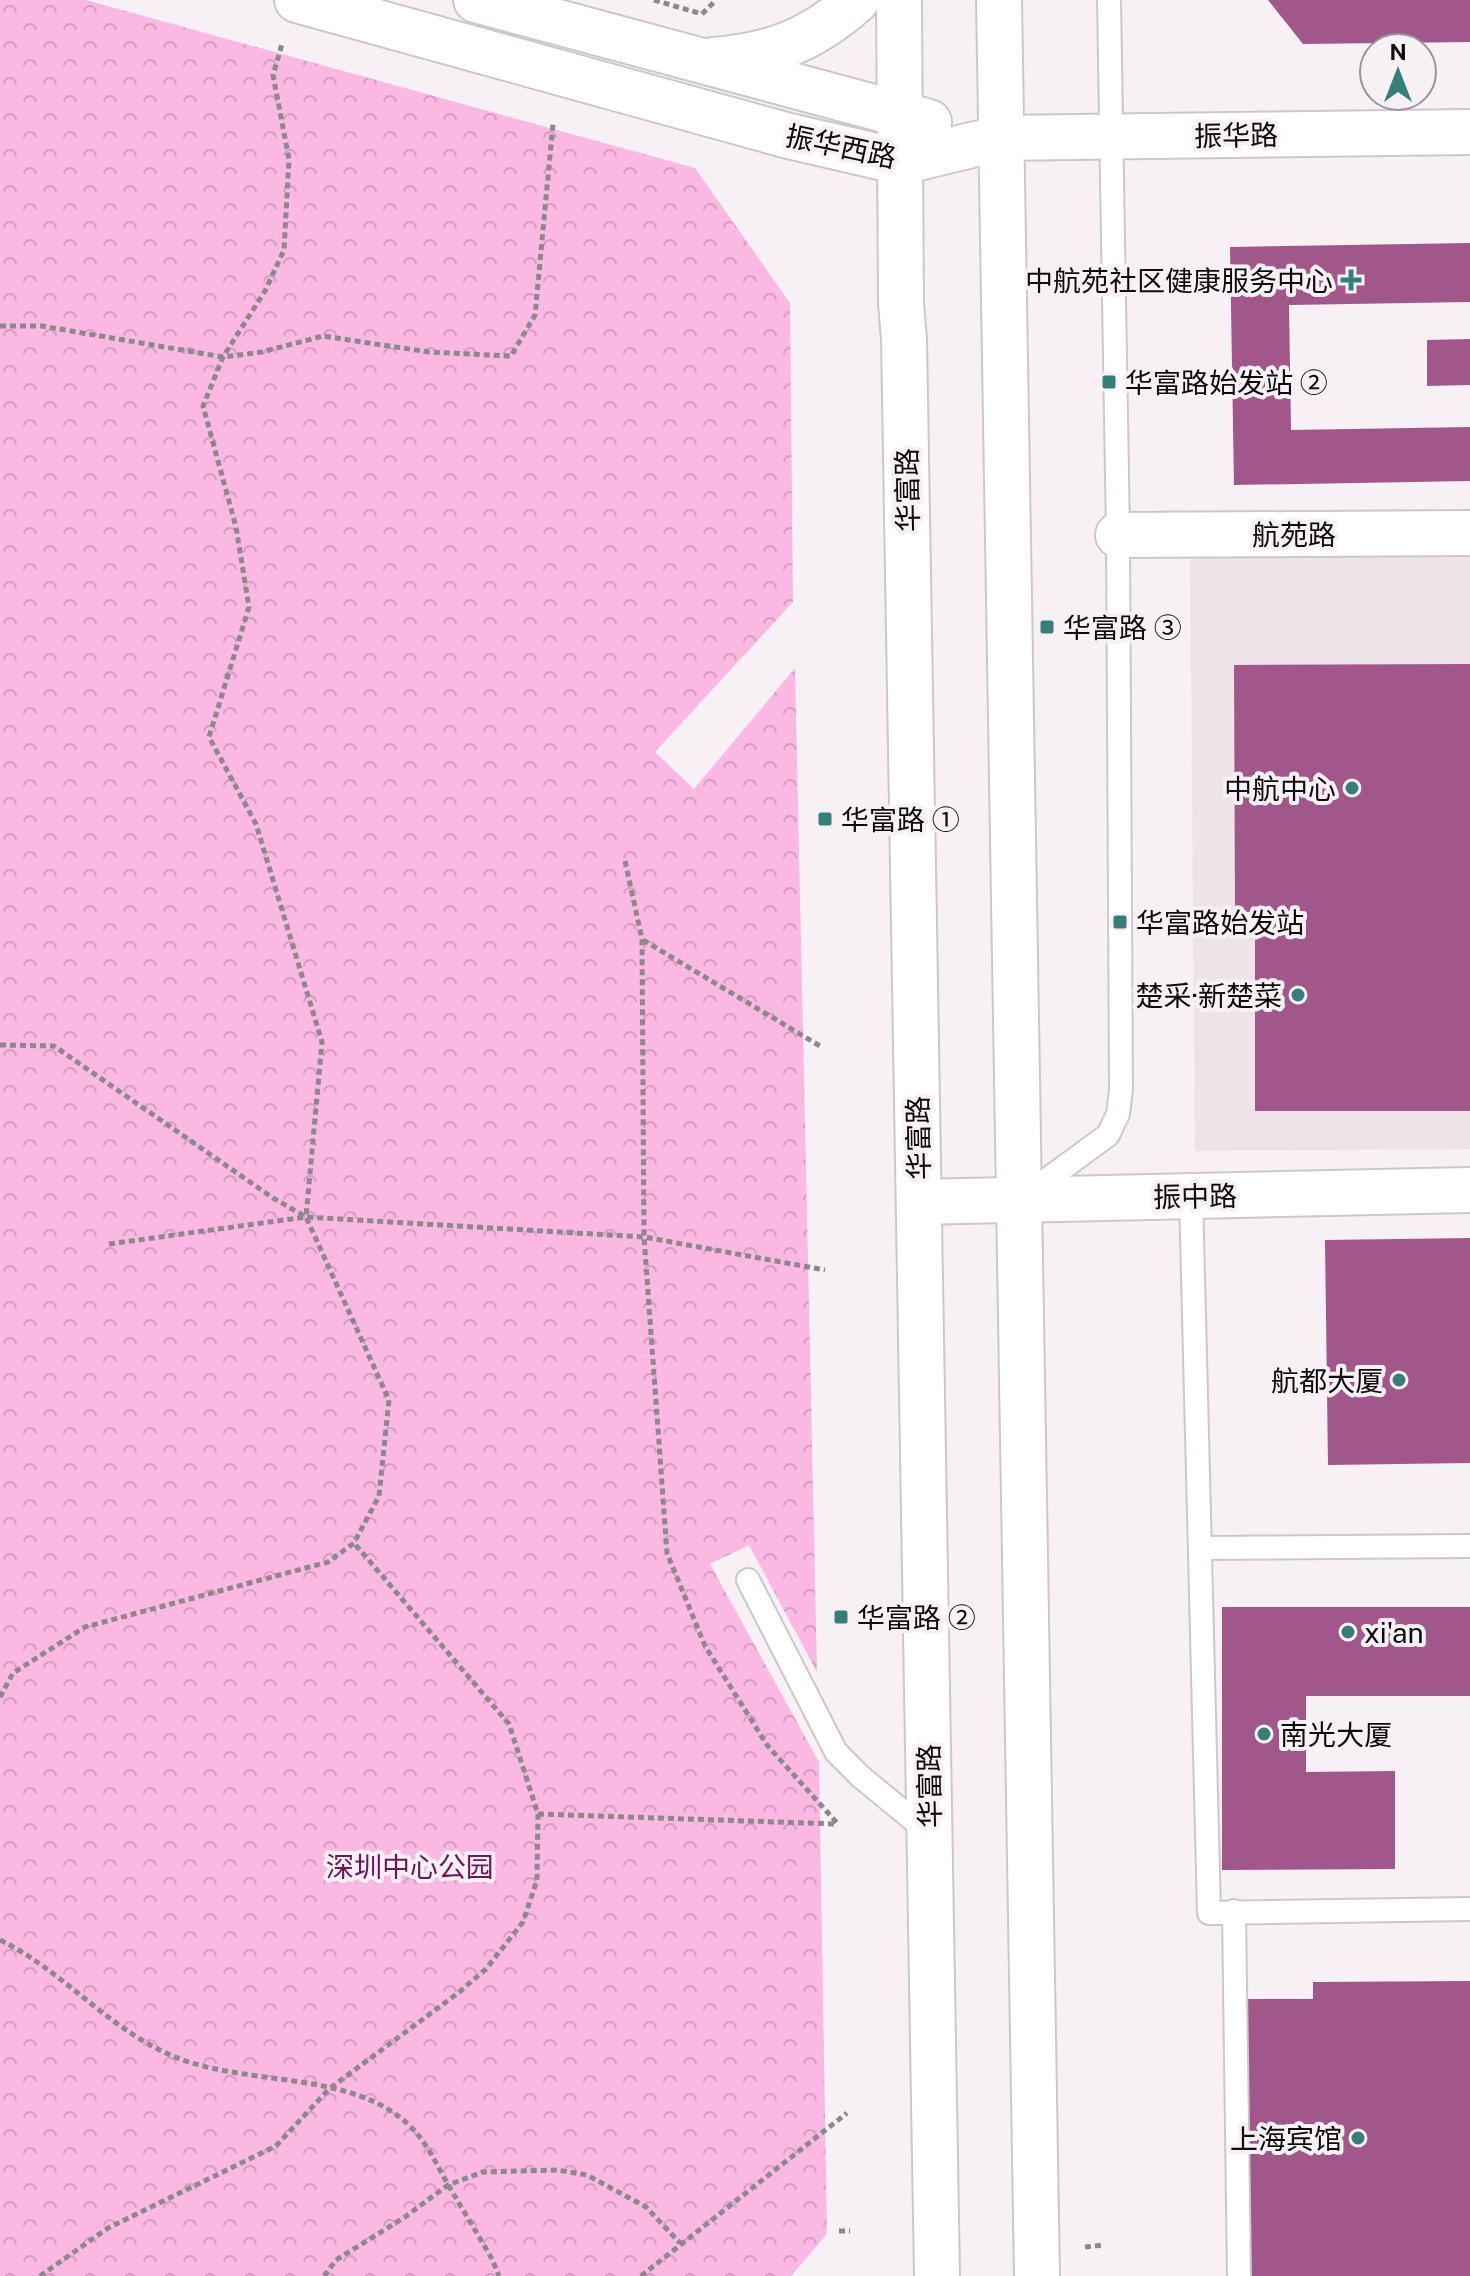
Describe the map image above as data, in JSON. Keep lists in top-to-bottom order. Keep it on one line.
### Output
{"streets":{"main road":["振华路","振华西路","华富路","航苑路","振中路"]},"crossings":[["振华路","振华西路"],["振华西路","华富路"],["华富路","振中路"]],"parks":["深圳中心公园"],"places":{"health":["中航苑社区健康服务中心"],"transit":["华富路始发站 ②","华富路 ③","华富路 ①","华富路始发站","华富路 ②"],"other":["中航中心","楚采·新楚菜","航都大厦","xi'an","南光大厦","上海宾馆"]},"north":"top"}
